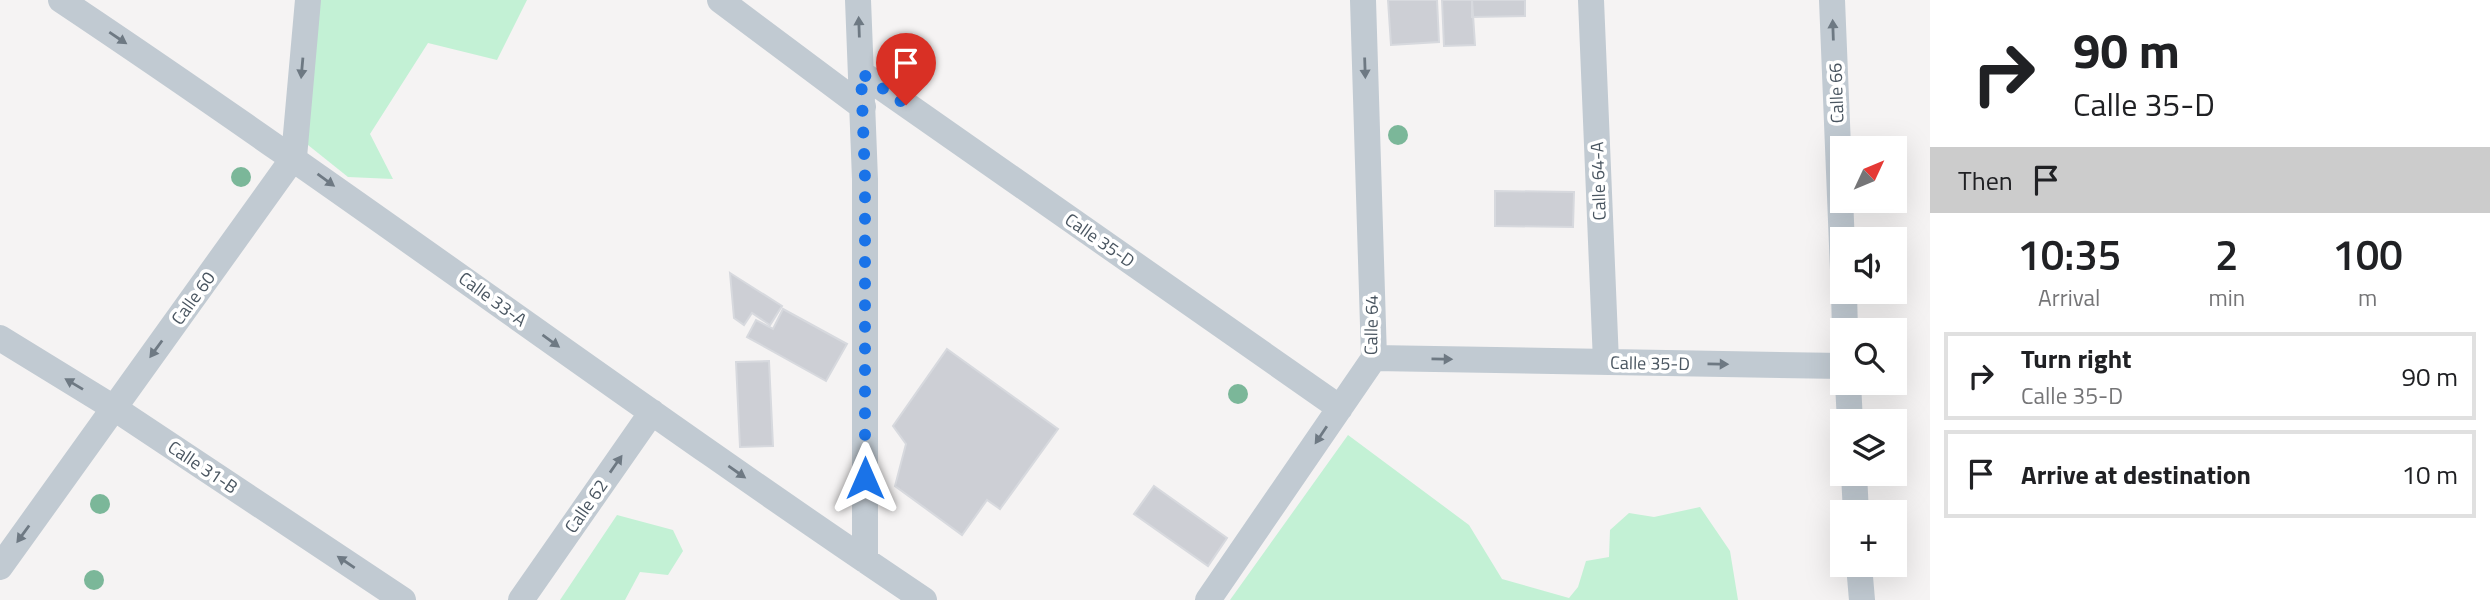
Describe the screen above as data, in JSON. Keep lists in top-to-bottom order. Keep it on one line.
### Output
{"streets":{"street":["Calle 66","Calle 64-A","Calle 35-D","Calle 60","Calle 33-A","Calle 64","Calle 31-B","Calle 62"]},"crossings":[["Calle 64-A","Calle 35-D"],["Calle 35-D","Calle 64"],["Calle 60","Calle 33-A"],["Calle 60","Calle 31-B"],["Calle 33-A","Calle 62"]],"one_way":["Calle 66","Calle 35-D","Calle 60","Calle 33-A","Calle 64","Calle 31-B","Calle 62"],"north":"top right","page":{"turn":["90 m","Calle 35-D"],"map_buttons":"+","then":"Then","eta":["10:35","Arrival","2","min","100","m"],"list":[{"name":"Turn right","note":"Calle 35-D","value":"90 m"},{"name":"Arrive at destination","value":"10 m"}]}}
